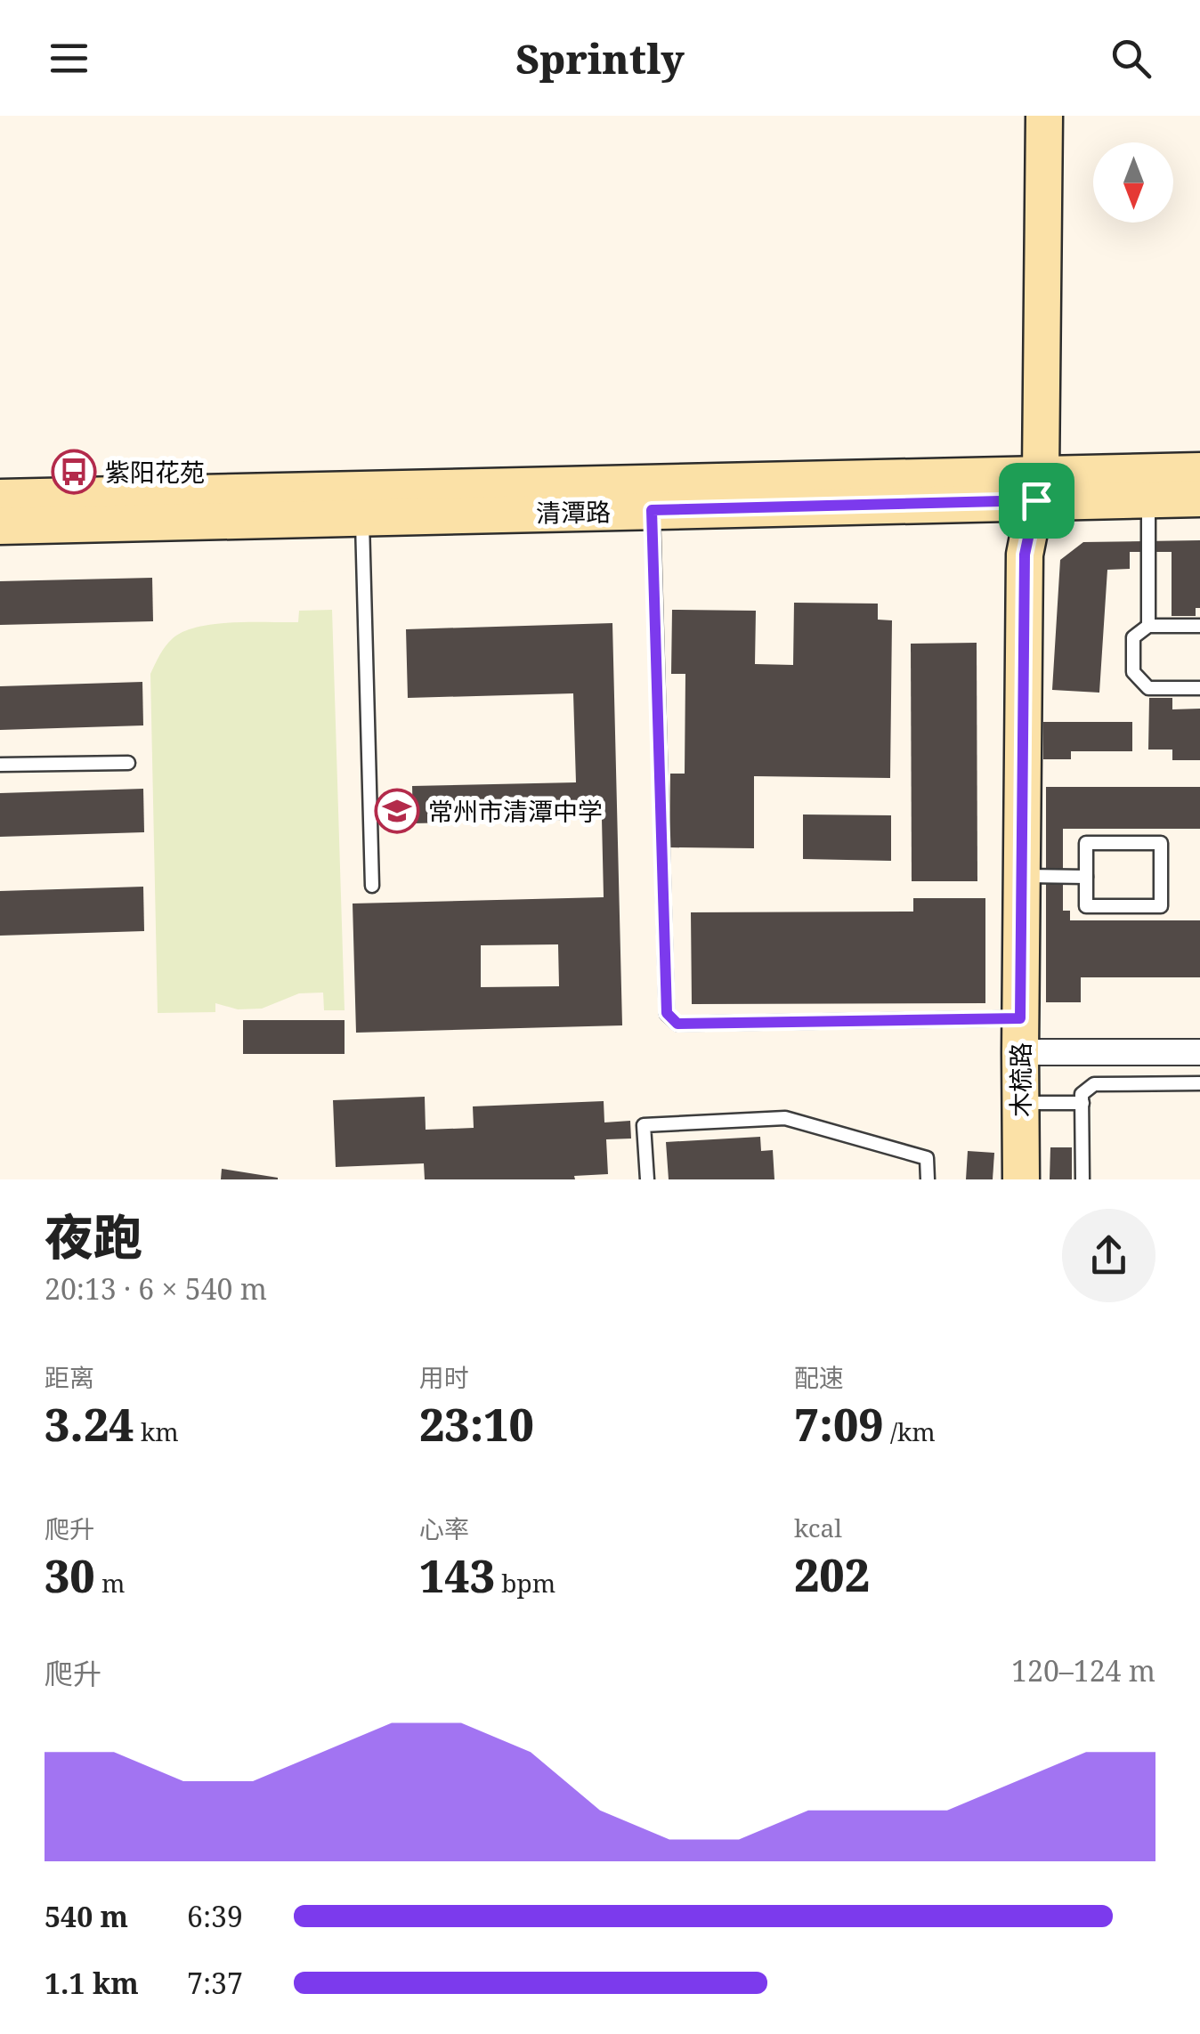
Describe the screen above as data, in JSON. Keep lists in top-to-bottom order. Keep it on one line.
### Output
{"streets":{"main road":["清潭路","木梳路"]},"crossings":[["清潭路","木梳路"]],"places":{"bus stop":["紫阳花苑"],"school or university":["常州市清潭中学"]},"north":"bottom","page":{"header":"Sprintly","heading":["夜跑","20:13 · 6 × 540 m"],"stats":[["距离","3.24 km"],["用时","23:10"],["配速","7:09 /km"],["爬升","30 m"],["心率","143 bpm"],["kcal","202"]],"chart":["爬升","120–124 m"],"list":[{"name":"540 m","note":"6:39"},{"name":"1.1 km","note":"7:37"}]}}
